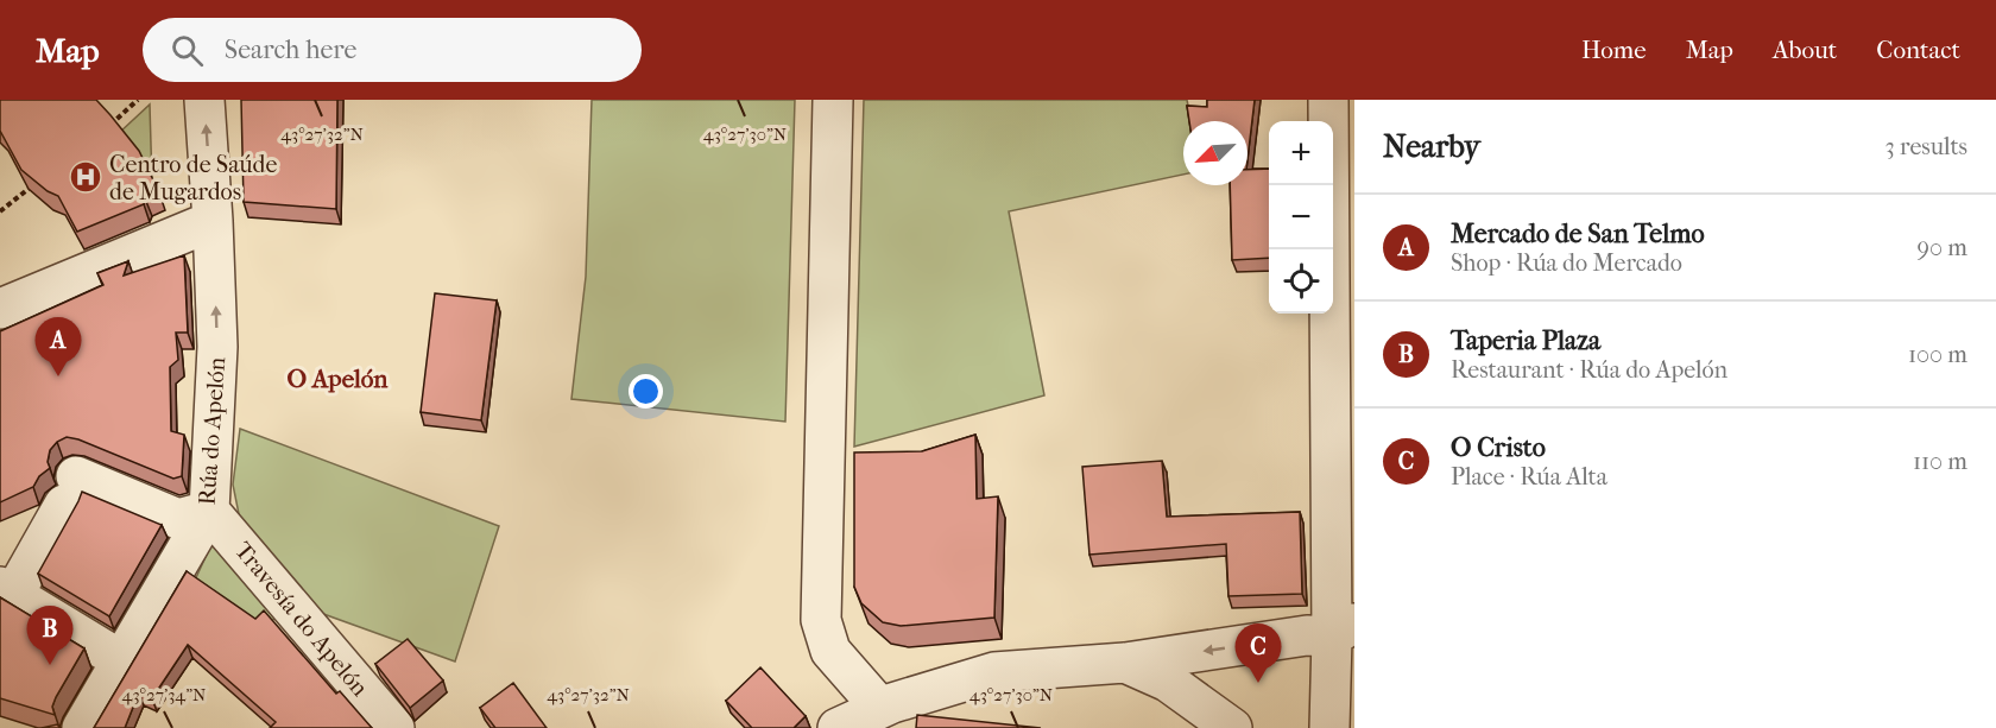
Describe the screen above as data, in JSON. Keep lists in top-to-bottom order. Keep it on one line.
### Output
{"streets":{"street":["Rúa do Apelón","Travesía do Apelón"]},"crossings":[["Rúa do Apelón","Travesía do Apelón"]],"one_way":["Rúa do Apelón"],"districts":["O Apelón"],"places":{"hospital":["Centro de Saúde de Mugardos"]},"north":"bottom left","page":{"header":"Map","search":"Search here","nav":["Home","Map","About","Contact"],"heading":["Nearby","3 results"],"map_buttons":["+","−"],"list":[{"mark":"A","name":"Mercado de San Telmo","note":"Shop · Rúa do Mercado","value":"90 m"},{"mark":"B","name":"Taperia Plaza","note":"Restaurant · Rúa do Apelón","value":"100 m"},{"mark":"C","name":"O Cristo","note":"Place · Rúa Alta","value":"110 m"}],"pins":["A","B","C"]},"coordinates":["43°27'30\"N","43°27'32\"N","43°27'34\"N"]}
